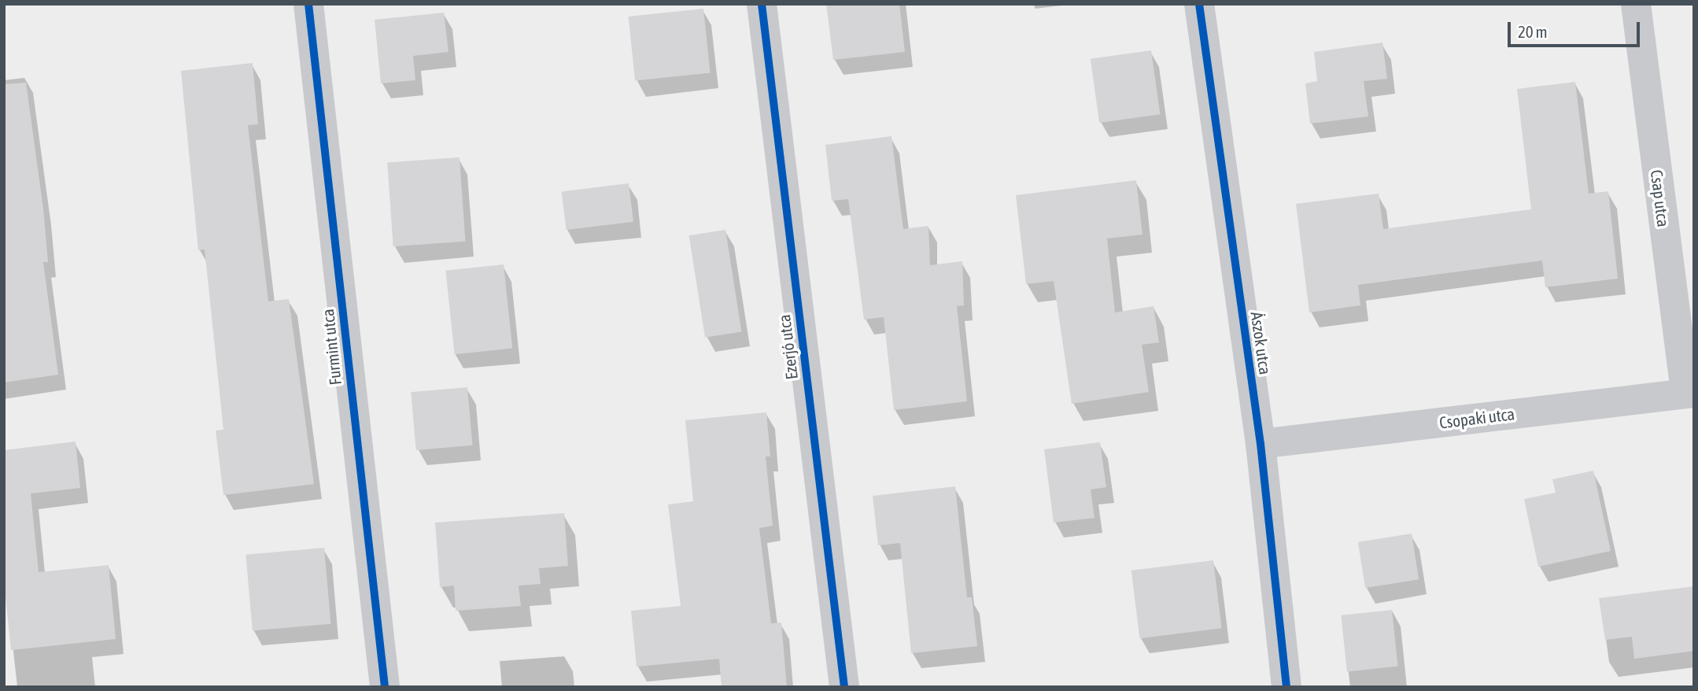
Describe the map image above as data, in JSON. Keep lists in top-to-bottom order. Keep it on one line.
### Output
{"streets":{"street":["Csap utca","Ászok utca","Furmint utca","Ezerjó utca","Csopaki utca"]},"crossings":[["Csap utca","Csopaki utca"],["Ászok utca","Csopaki utca"]],"scale_bar":"20 m"}
